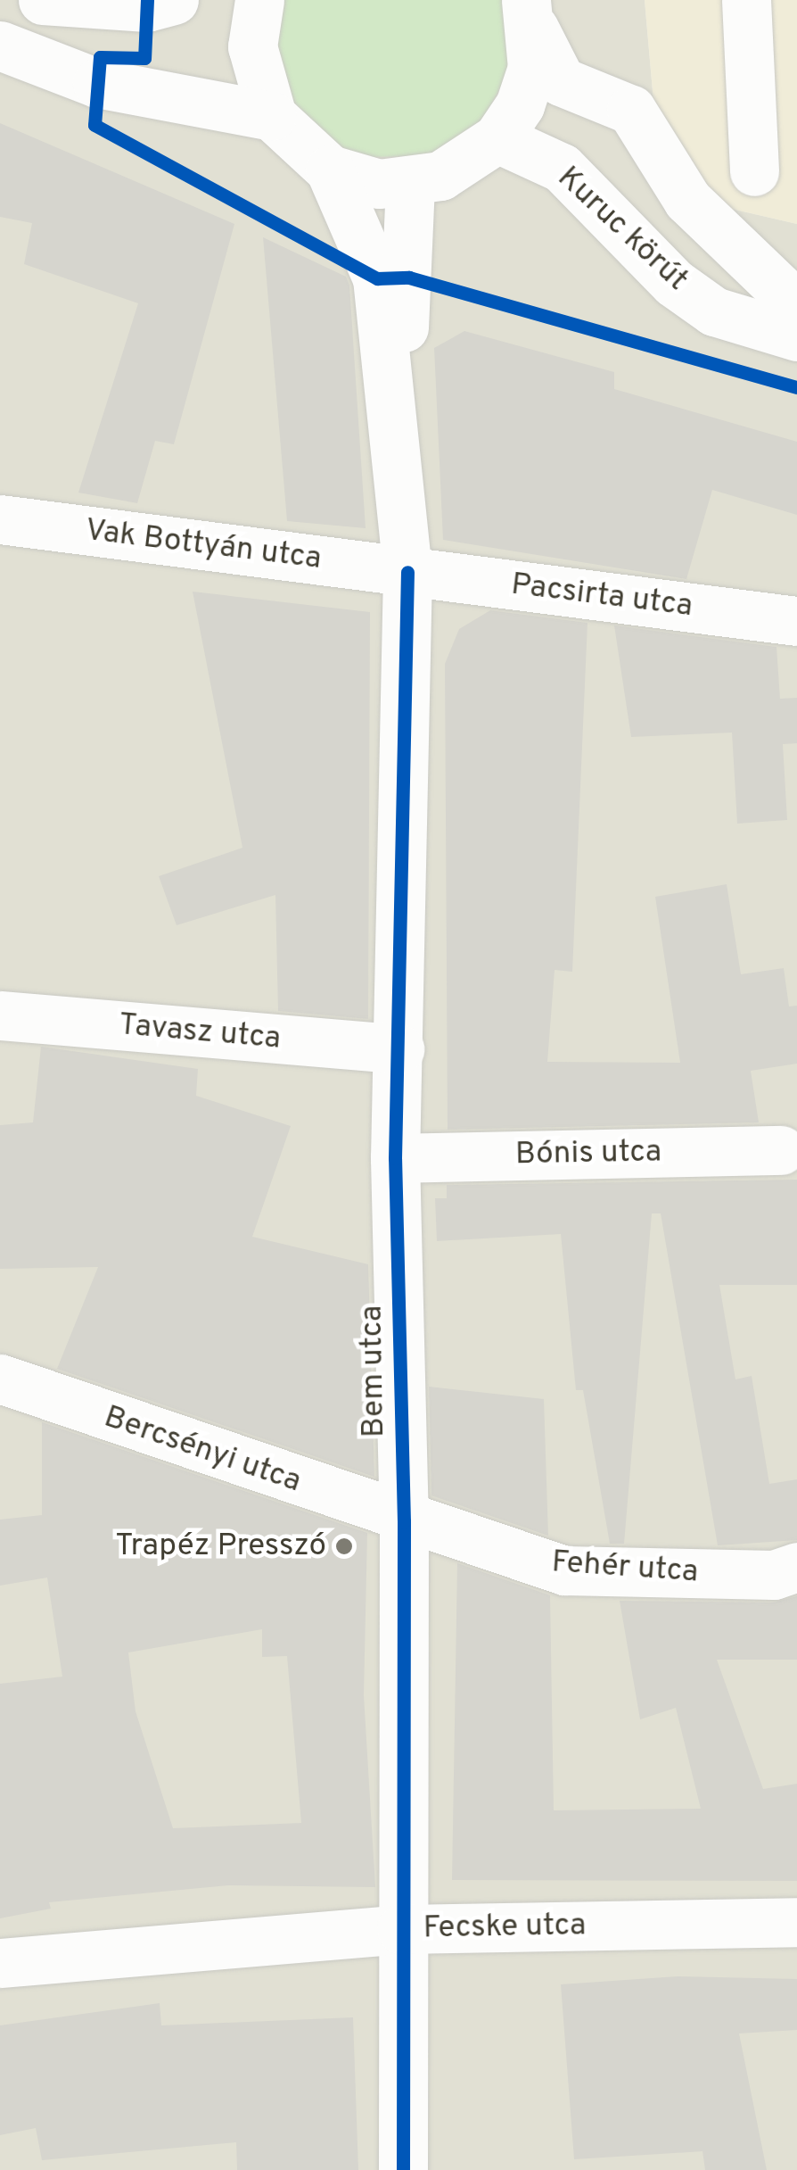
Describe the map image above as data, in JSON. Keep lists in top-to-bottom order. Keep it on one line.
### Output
{"streets":{"street":["Kuruc körút","Vak Bottyán utca","Pacsirta utca","Tavasz utca","Bónis utca","Bem utca","Bercsényi utca","Fehér utca","Fecske utca"]},"crossings":[["Vak Bottyán utca","Pacsirta utca"],["Vak Bottyán utca","Bem utca"],["Pacsirta utca","Bem utca"],["Tavasz utca","Bem utca"],["Bónis utca","Bem utca"],["Bem utca","Bercsényi utca"],["Bem utca","Fehér utca"],["Bem utca","Fecske utca"],["Bercsényi utca","Fehér utca"]],"places":["Trapéz Presszó"]}
